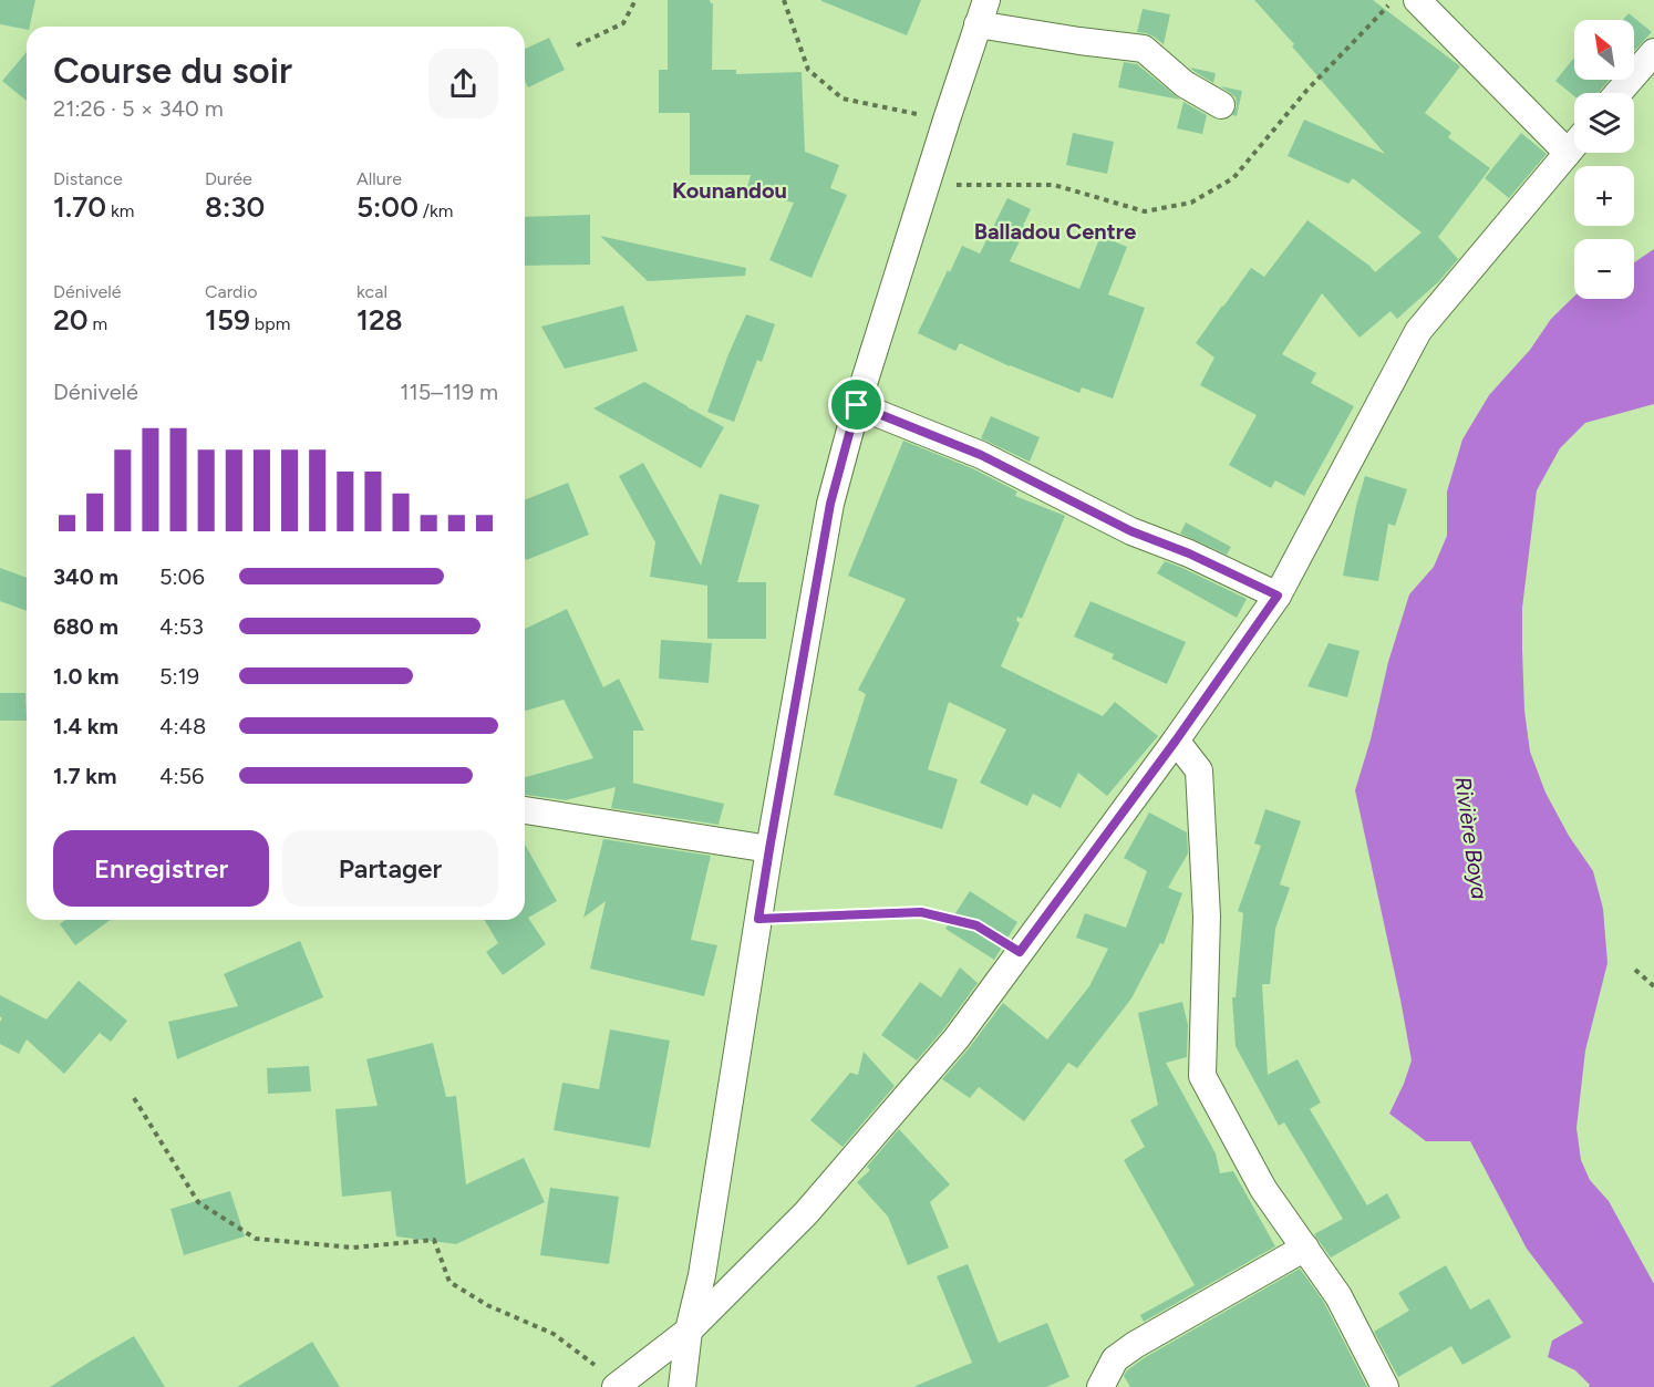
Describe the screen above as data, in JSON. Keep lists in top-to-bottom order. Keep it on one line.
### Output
{"districts":["Kounandou","Balladou Centre"],"water":["Rivière Boya"],"north":"top left","page":{"map_buttons":["+","−"],"heading":["Course du soir","21:26 · 5 × 340 m"],"stats":[["Distance","1.70 km"],["Durée","8:30"],["Allure","5:00 /km"],["Dénivelé","20 m"],["Cardio","159 bpm"],["kcal","128"]],"chart":["Dénivelé","115–119 m"],"list":[{"name":"340 m","note":"5:06"},{"name":"680 m","note":"4:53"},{"name":"1.0 km","note":"5:19"},{"name":"1.4 km","note":"4:48"},{"name":"1.7 km","note":"4:56"}],"buttons":["Enregistrer","Partager"]}}
